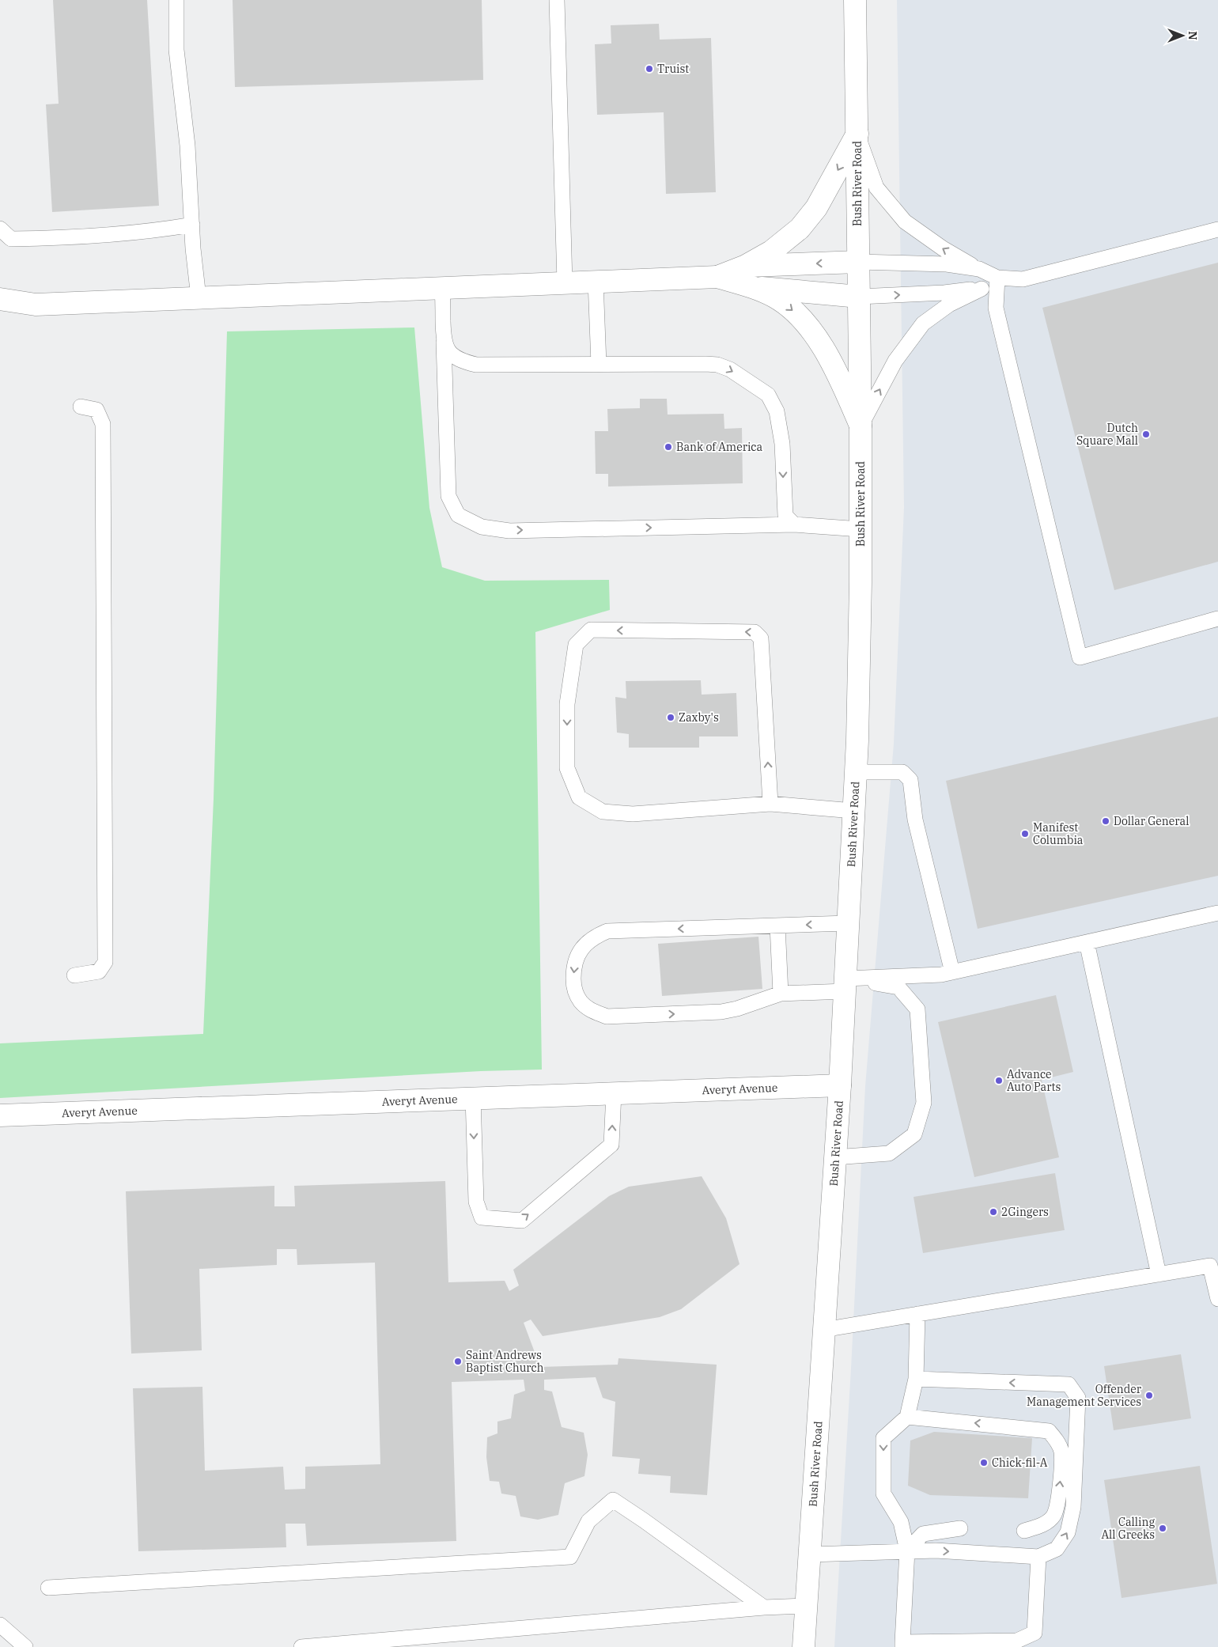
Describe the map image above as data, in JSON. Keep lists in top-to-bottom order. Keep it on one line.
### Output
{"streets":{"street":["Bush River Road","Averyt Avenue"]},"crossings":[["Bush River Road","Averyt Avenue"]],"places":["Truist","Dutch Square Mall","Bank of America","Zaxby's","Dollar General","Manifest Columbia","Advance Auto Parts","2Gingers","Saint Andrews Baptist Church","Offender Management Services","Chick-fil-A","Calling All Greeks"],"north":"right"}
